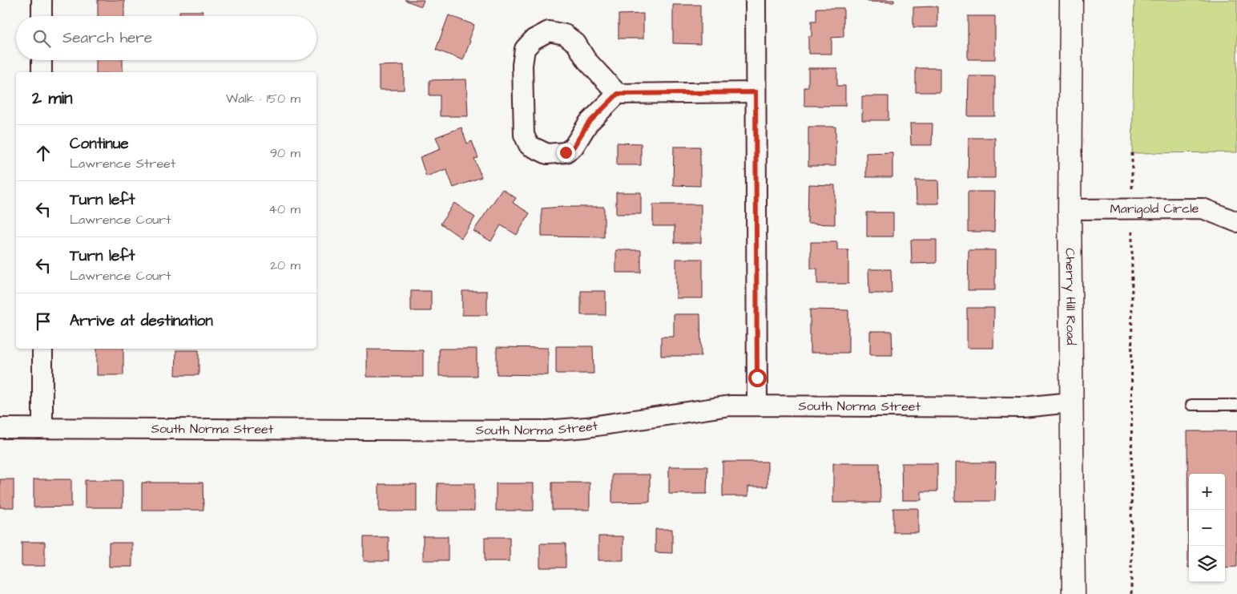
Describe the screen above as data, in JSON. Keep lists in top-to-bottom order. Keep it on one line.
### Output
{"streets":{"main road":["Cherry Hill Road"],"street":["Marigold Circle","South Norma Street"]},"crossings":[["Marigold Circle","Cherry Hill Road"],["Cherry Hill Road","South Norma Street"]],"page":{"search":"Search here","heading":["2 min","Walk · 150 m"],"list":[["Continue","Lawrence Street","90 m"],["Turn left","Lawrence Court","40 m"],["Turn left","Lawrence Court","20 m"],"Arrive at destination"],"map_buttons":["+","−"]}}
